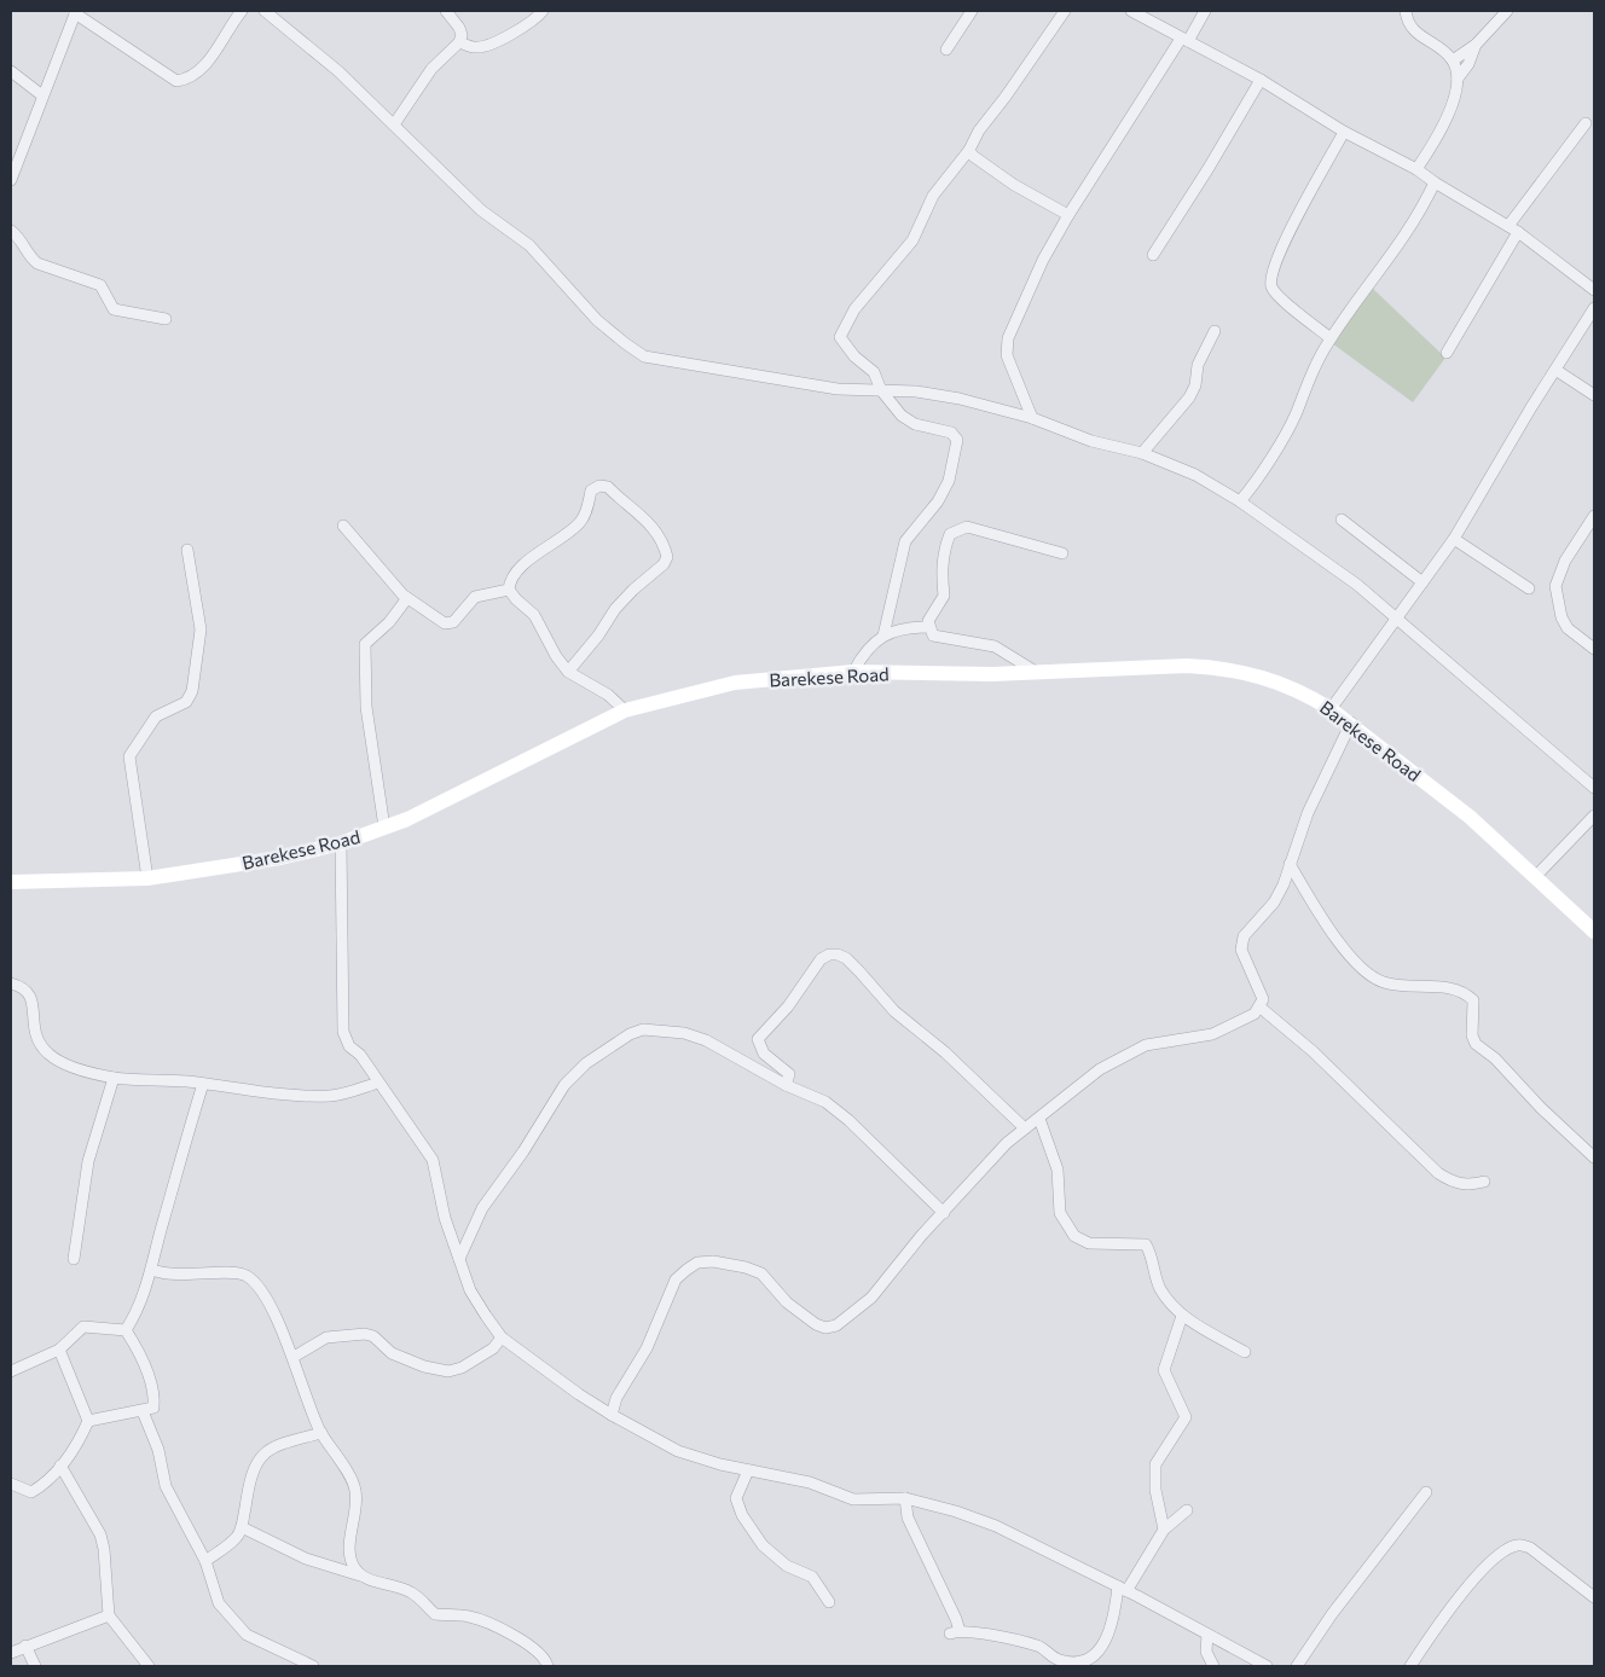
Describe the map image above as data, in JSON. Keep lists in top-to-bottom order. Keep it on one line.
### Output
{"streets":{"main road":["Barekese Road"]}}
